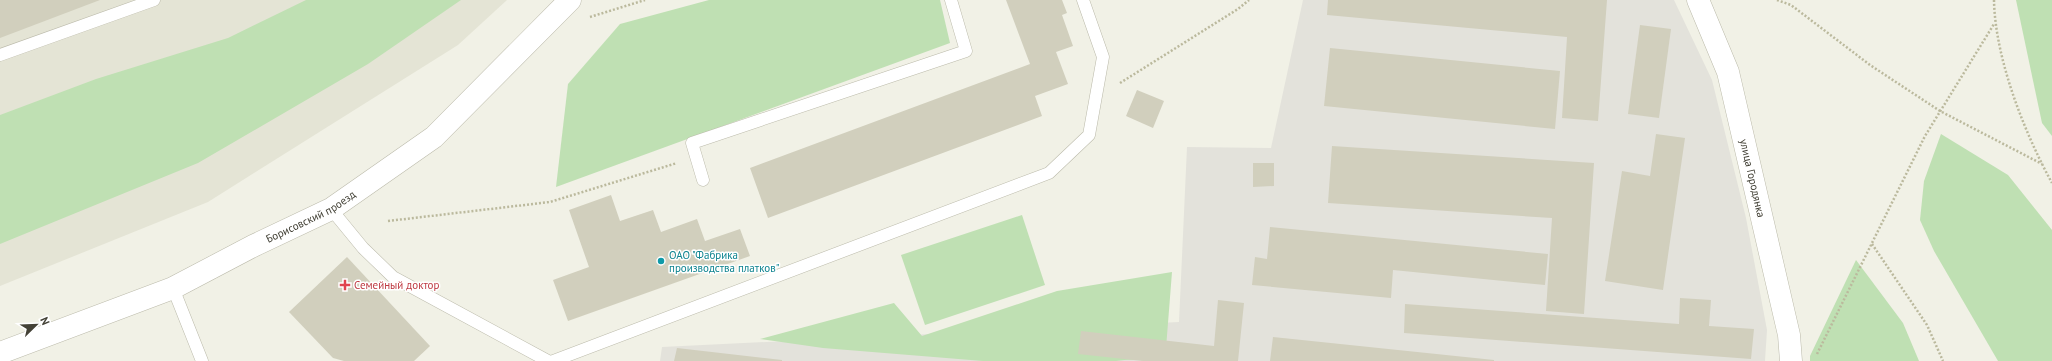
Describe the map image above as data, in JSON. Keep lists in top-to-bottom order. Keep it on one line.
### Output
{"streets":{"street":["улица Городянка","Борисовский проезд"]},"places":{"other":["ОАО \"Фабрика производства платков\""],"health":["Семейный доктор"]},"north":"top right"}
